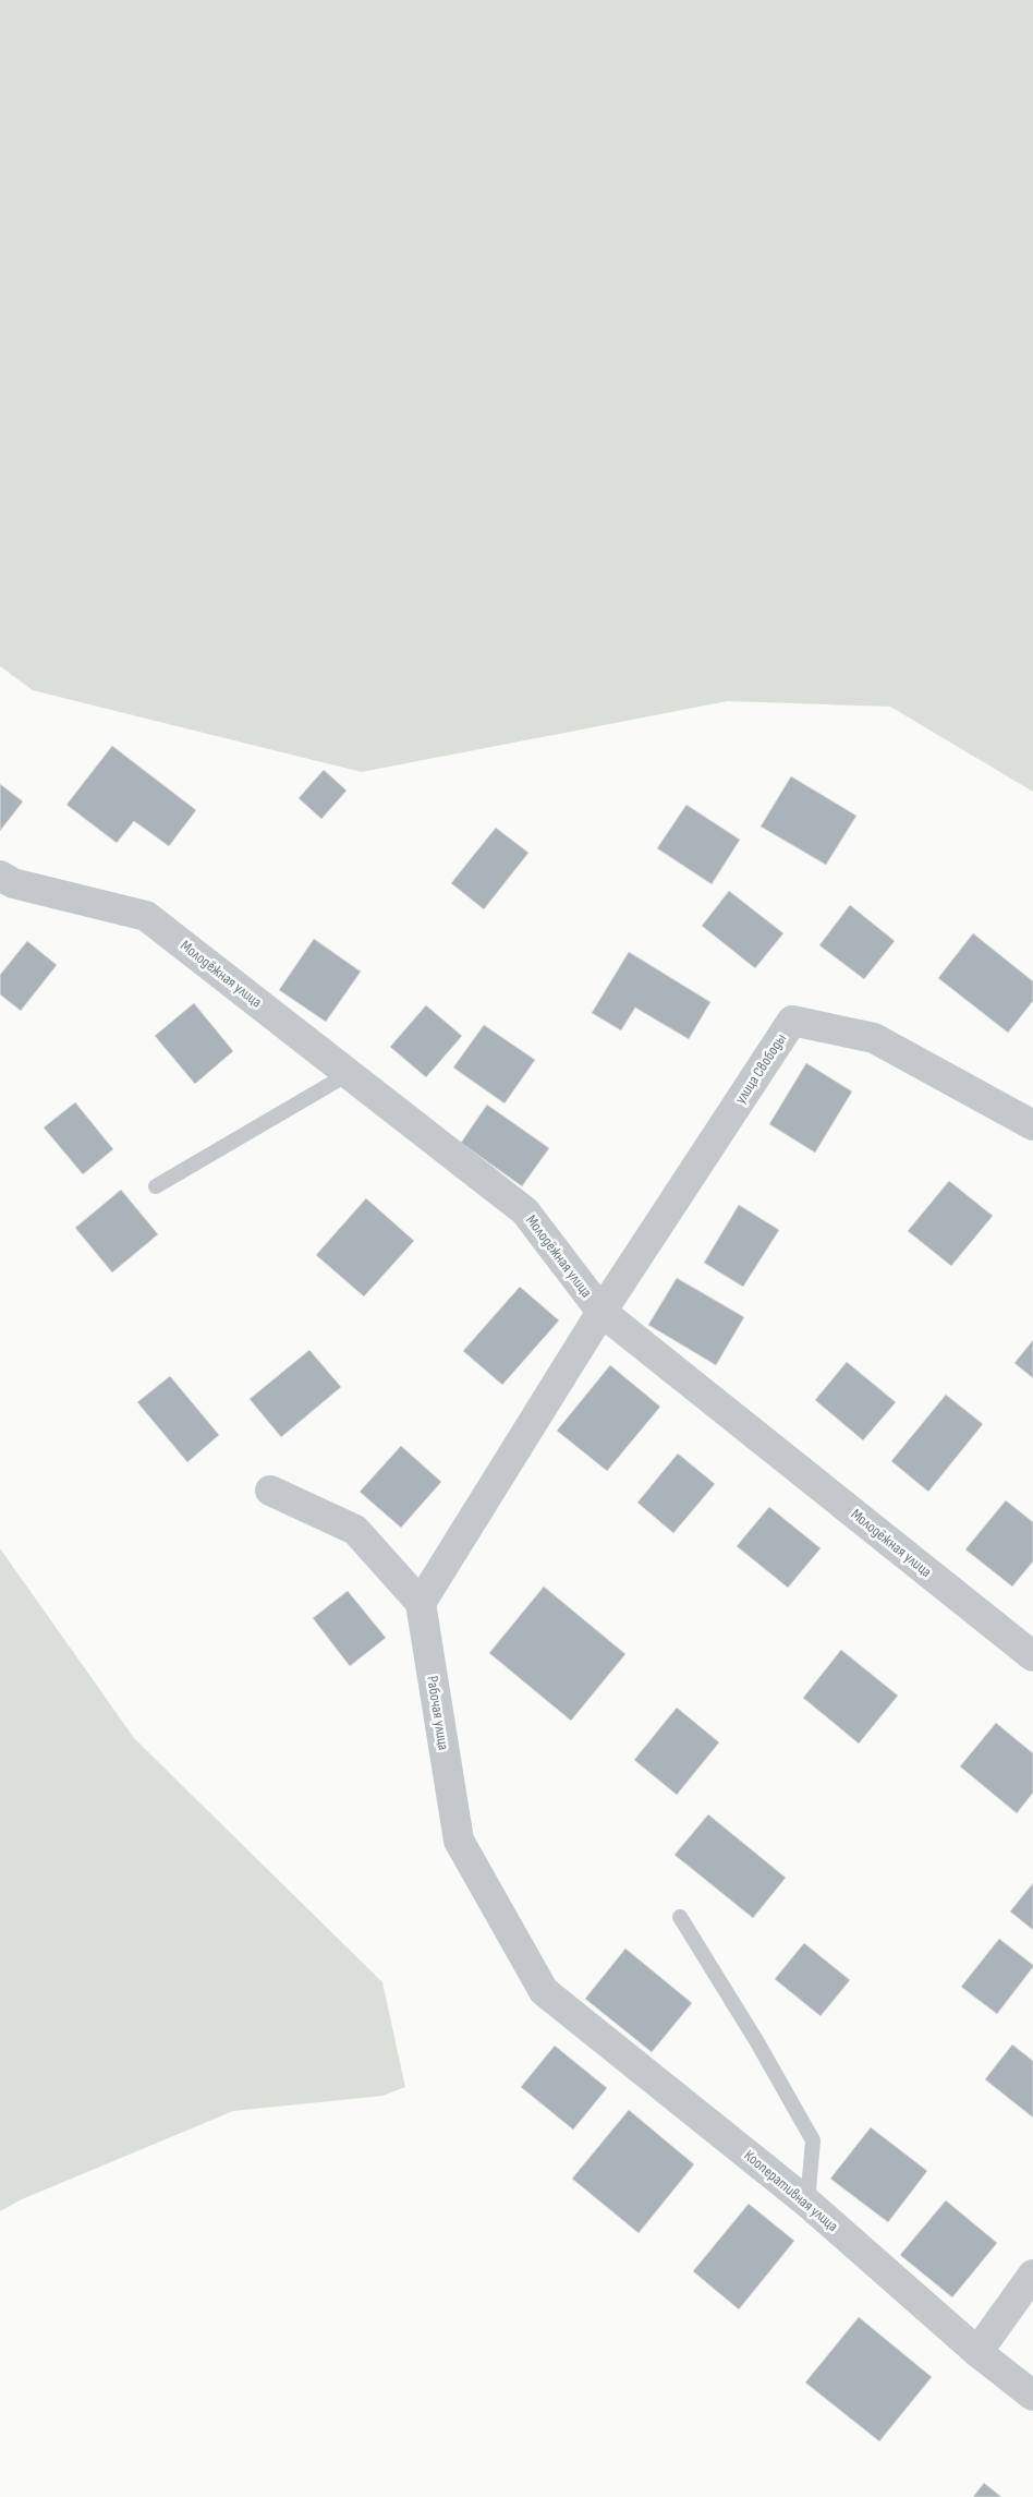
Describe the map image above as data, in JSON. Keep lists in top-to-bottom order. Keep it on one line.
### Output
{"streets":{"street":["Молодёжная улица","улица Свободы","Рабочая улица","Кооперативная улица"]},"crossings":[["Молодёжная улица","улица Свободы"],["Рабочая улица","Кооперативная улица"]]}
